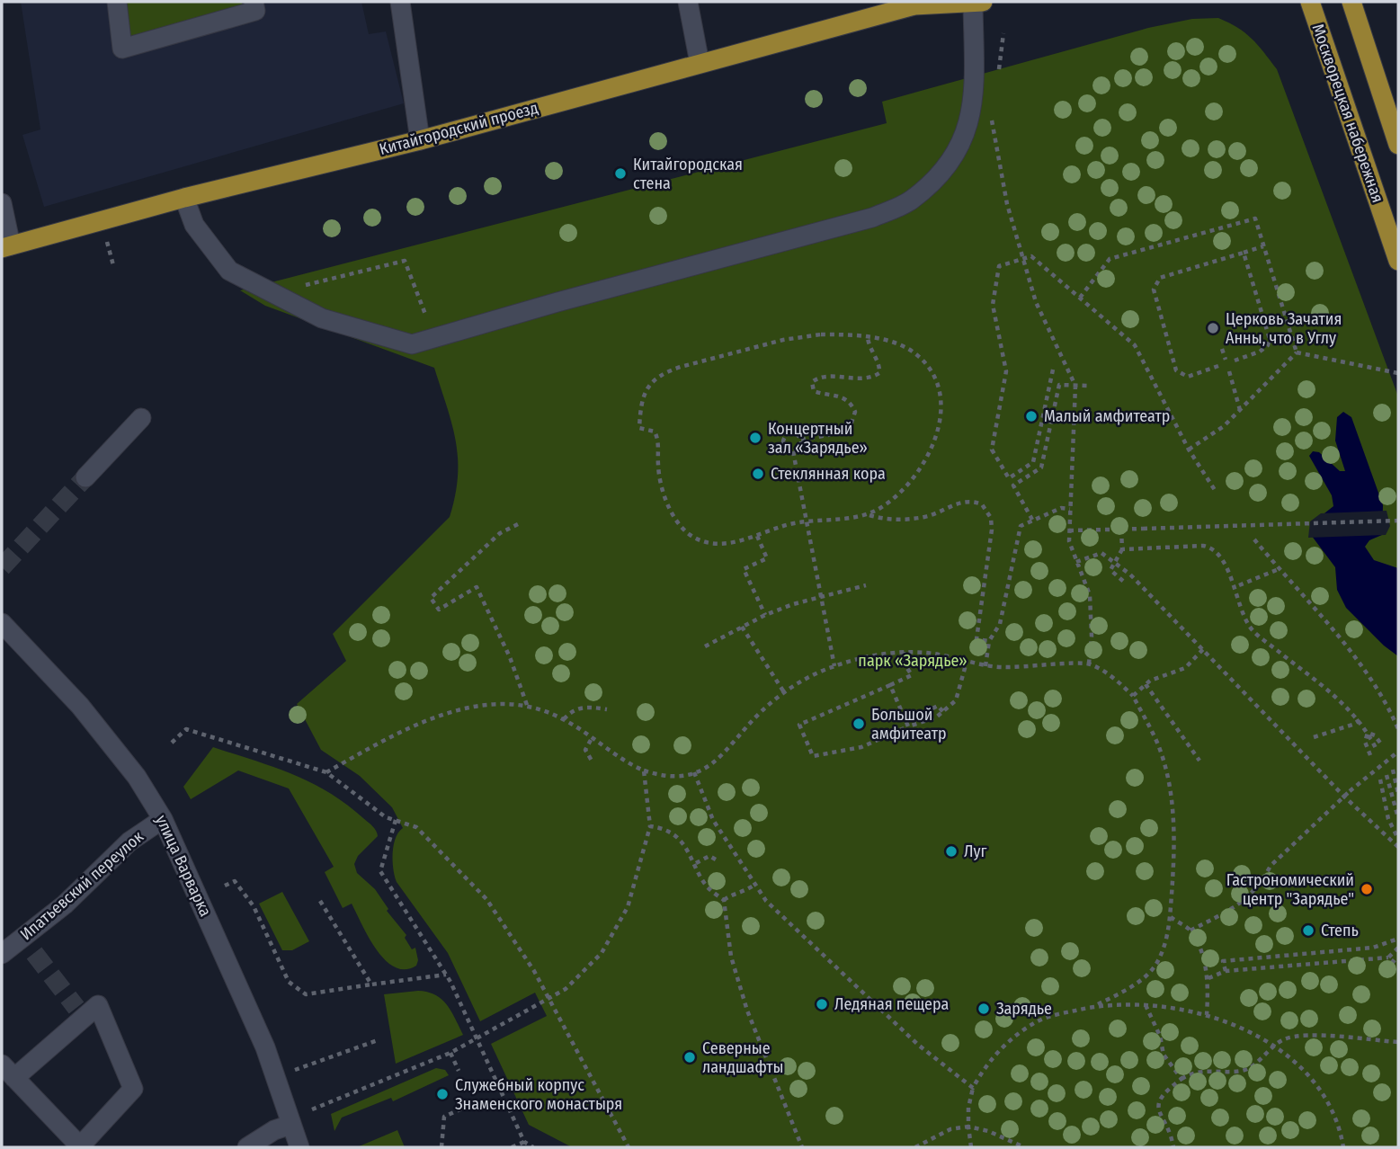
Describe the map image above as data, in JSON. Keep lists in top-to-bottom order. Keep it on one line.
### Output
{"streets":{"main road":["Москворецкая набережная","Китайгородский проезд"],"street":["улица Варварка","Ипатьевский переулок"]},"crossings":[["улица Варварка","Ипатьевский переулок"]],"parks":["парк «Зарядье»"],"places":["Китайгородская стена","Церковь Зачатия Анны, что в Углу","Малый амфитеатр","Концертный зал «Зарядье»","Стеклянная кора","Большой амфитеатр","Луг","Гастрономический центр \"Зарядье\"","Степь","Ледяная пещера","Зарядье","Северные ландшафты","Служебный корпус Знаменского монастыря"]}
